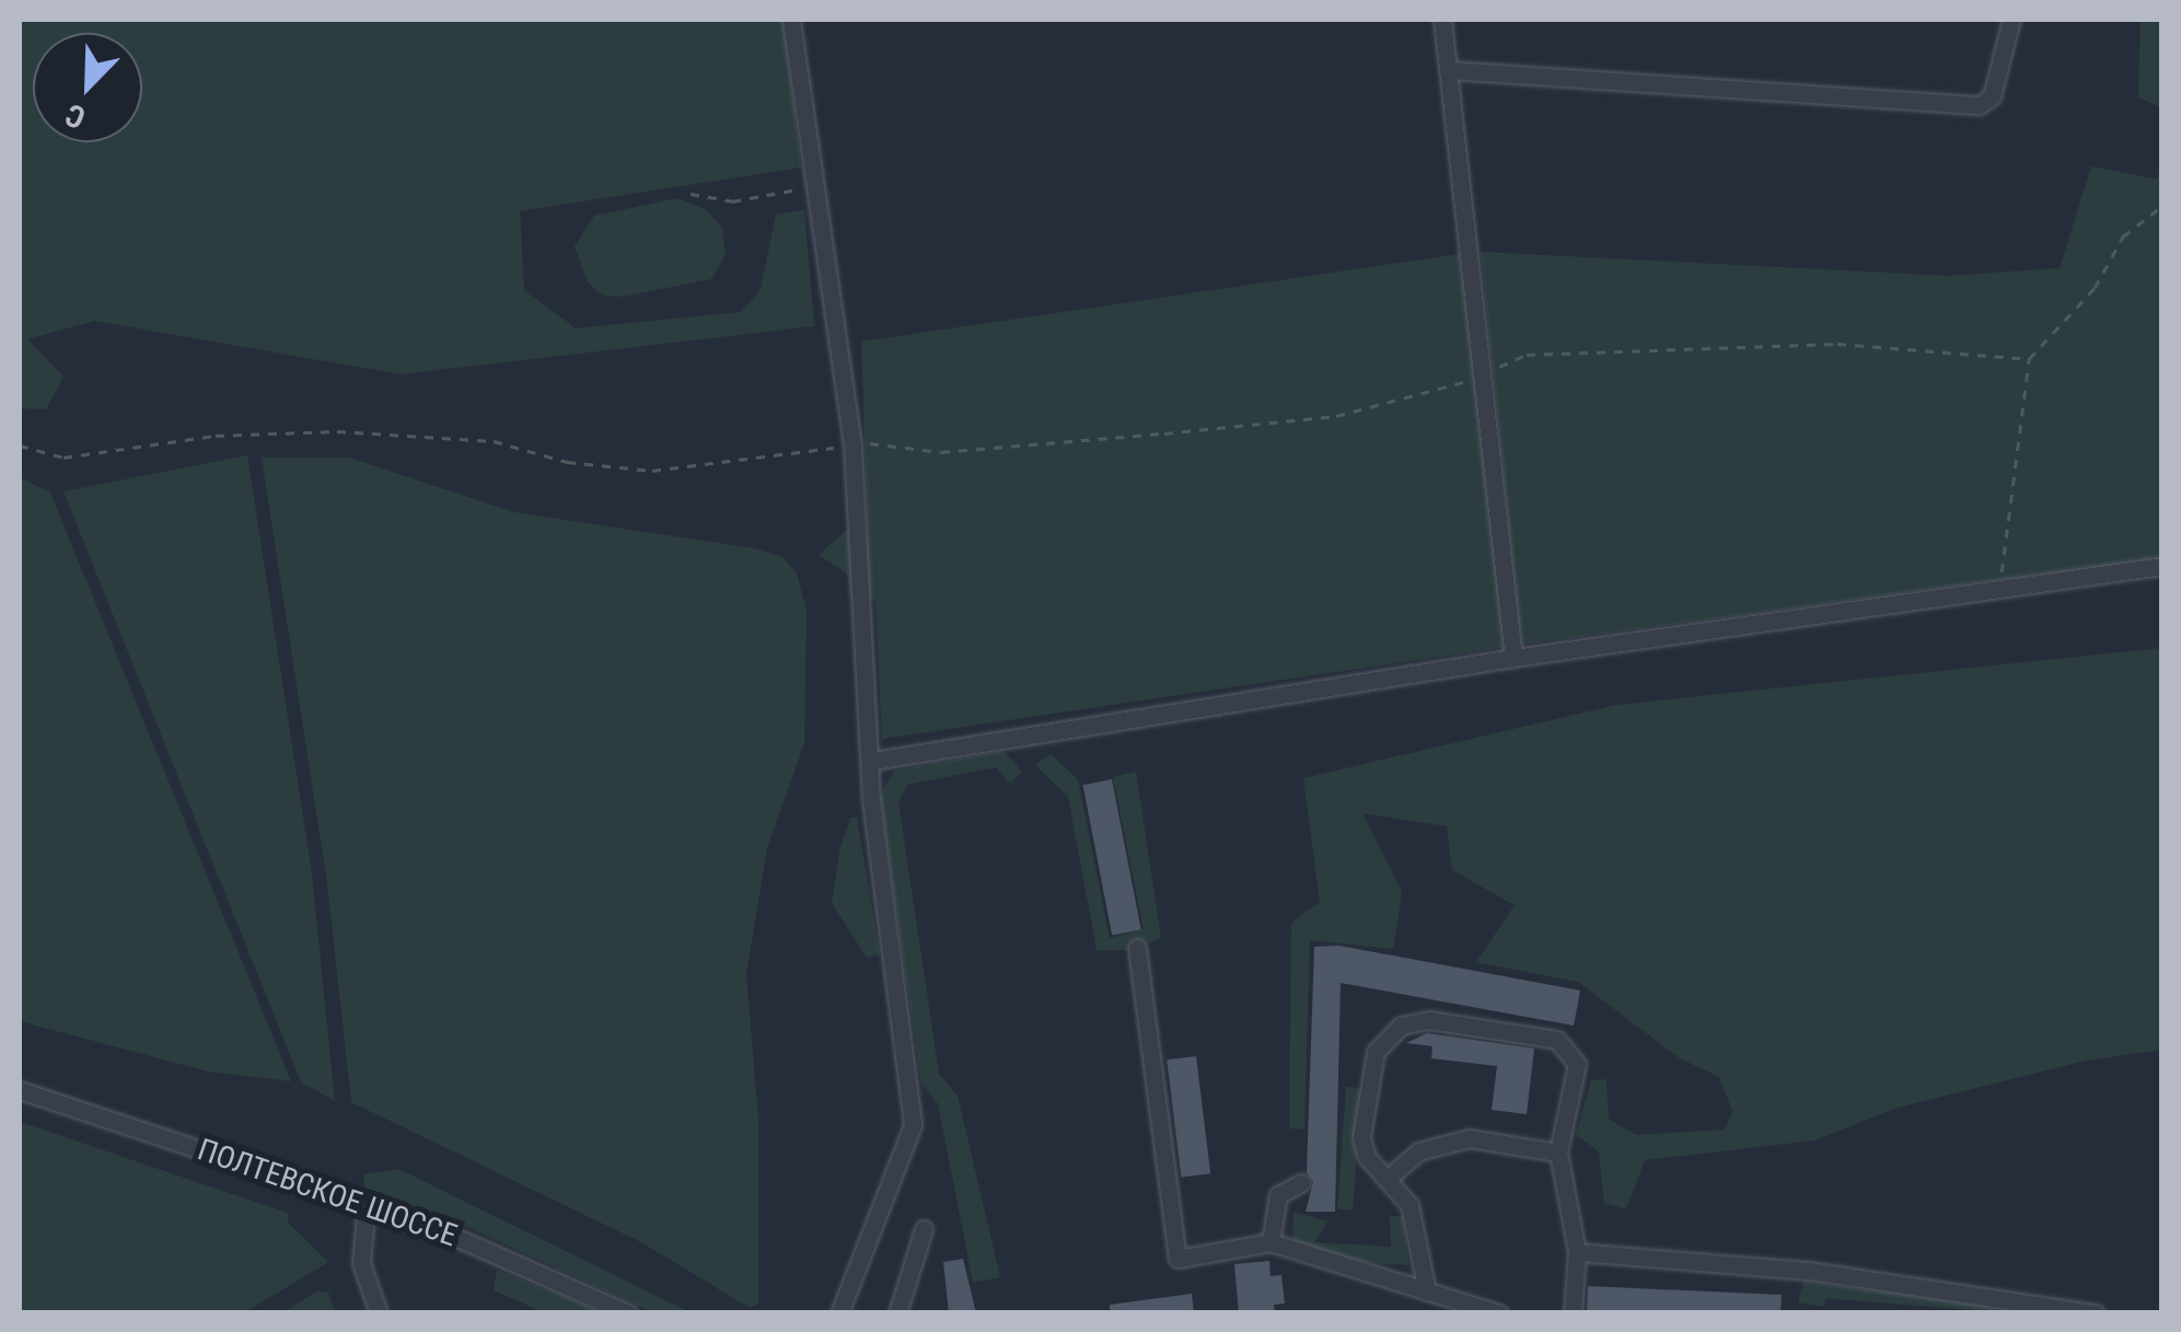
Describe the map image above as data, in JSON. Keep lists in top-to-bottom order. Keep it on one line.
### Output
{"streets":{"street":["ПОЛТЕВСКОЕ ШОССЕ"]},"north":"bottom left"}
